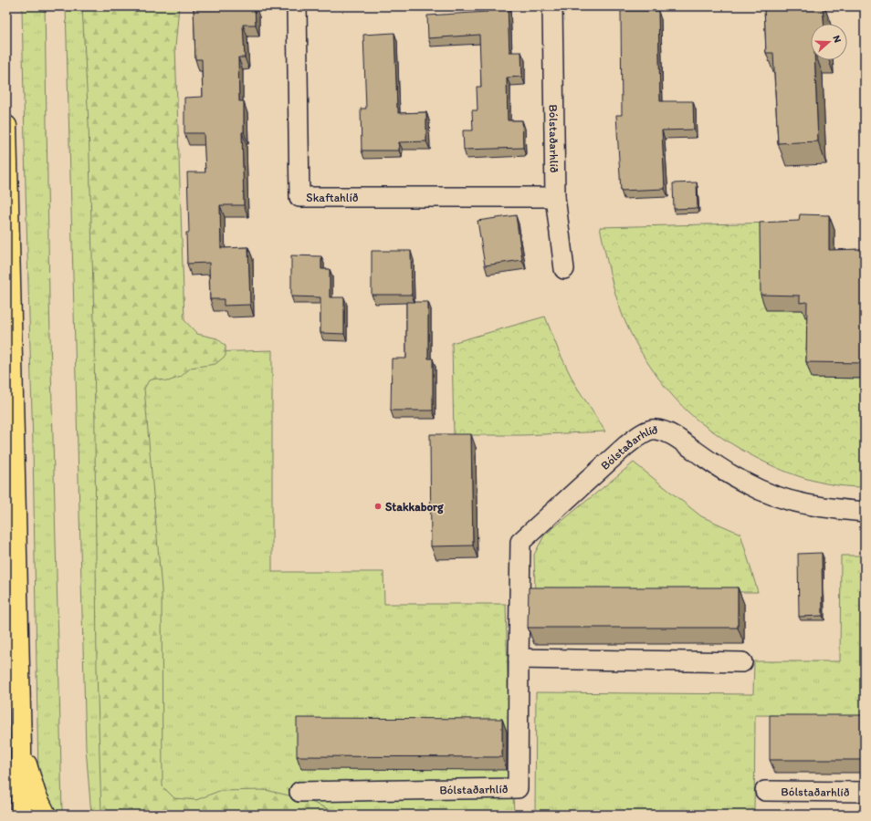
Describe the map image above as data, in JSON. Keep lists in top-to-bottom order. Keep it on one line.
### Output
{"streets":{"street":["Bólstaðarhlíð","Skaftahlíð"]},"crossings":[["Bólstaðarhlíð","Skaftahlíð"]],"places":["Stakkaborg"],"north":"right"}
